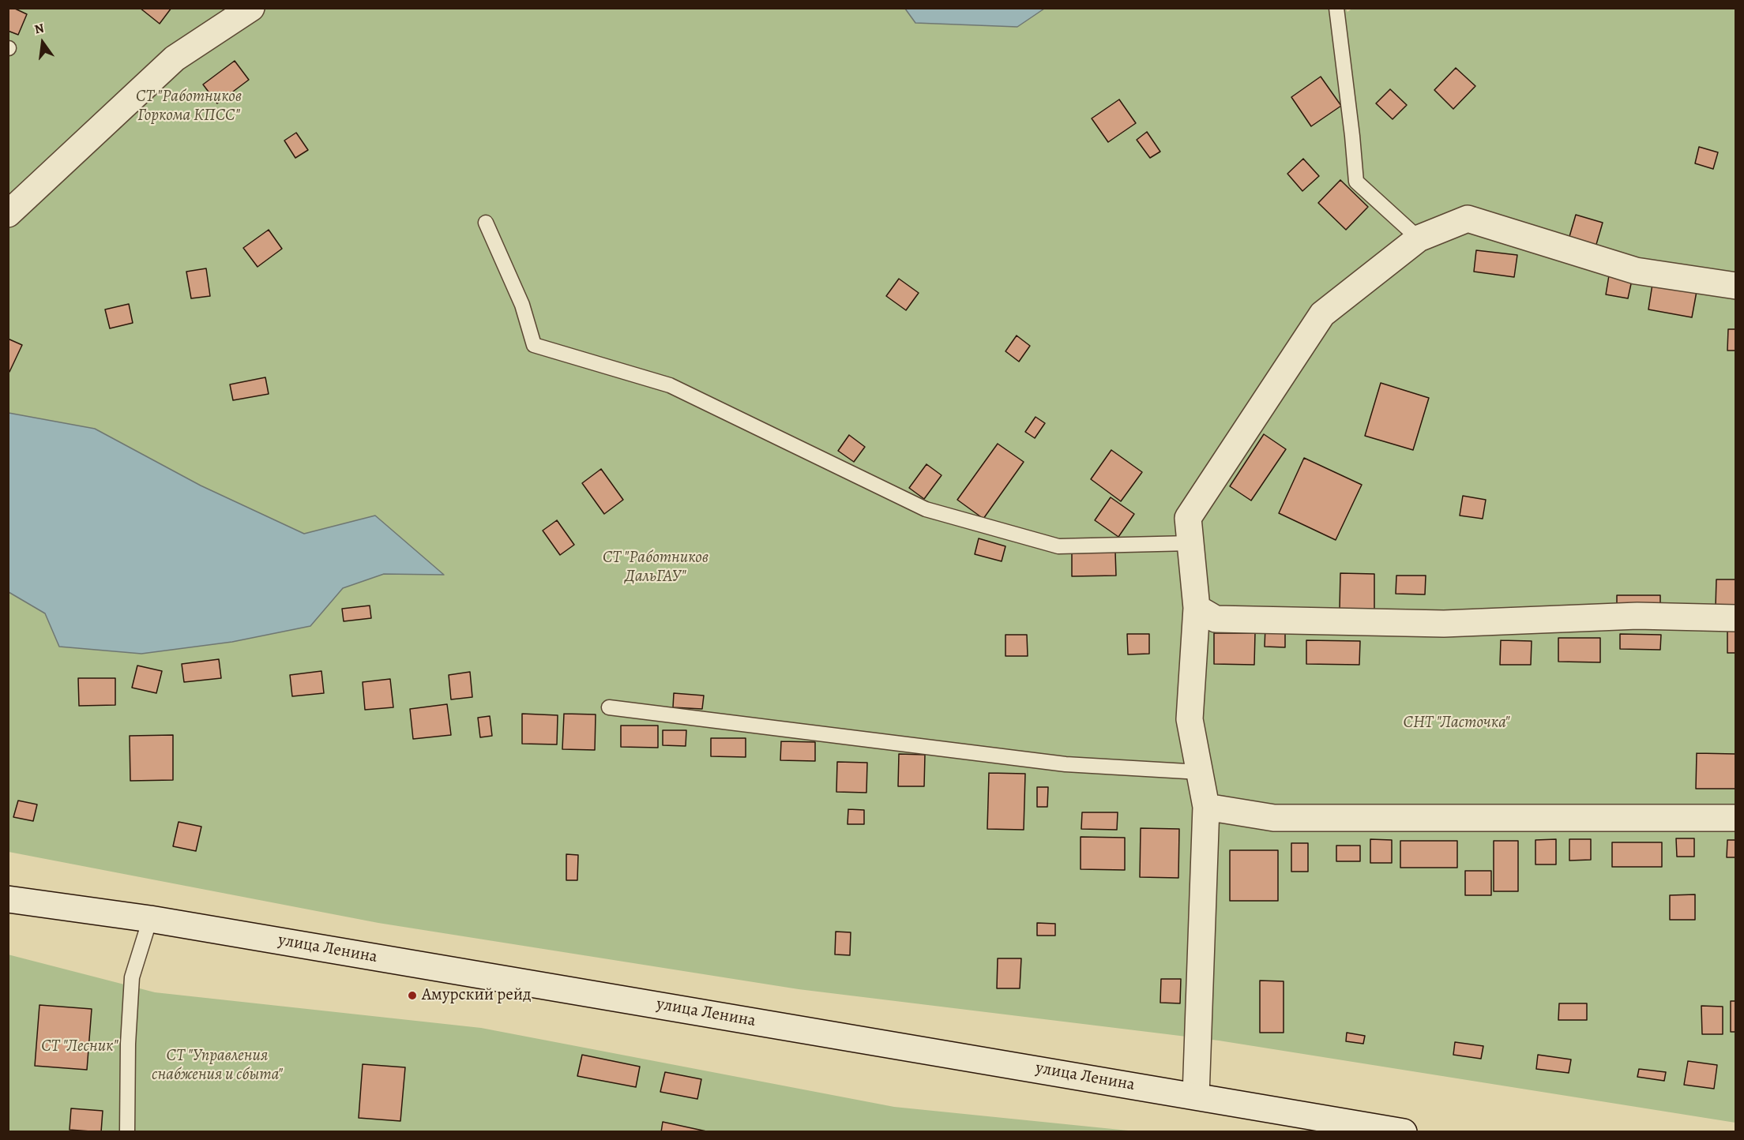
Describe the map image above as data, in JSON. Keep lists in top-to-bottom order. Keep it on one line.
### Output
{"streets":{"street":["улица Ленина"]},"parks":["СТ \"Работников Горкома КПСС\"","СТ \"Работников ДальГАУ\"","СНТ \"Ласточка\"","СТ \"Лесник\"","СТ \"Управления снабжения и сбыта\""],"places":["Амурский рейд"],"north":"top"}
